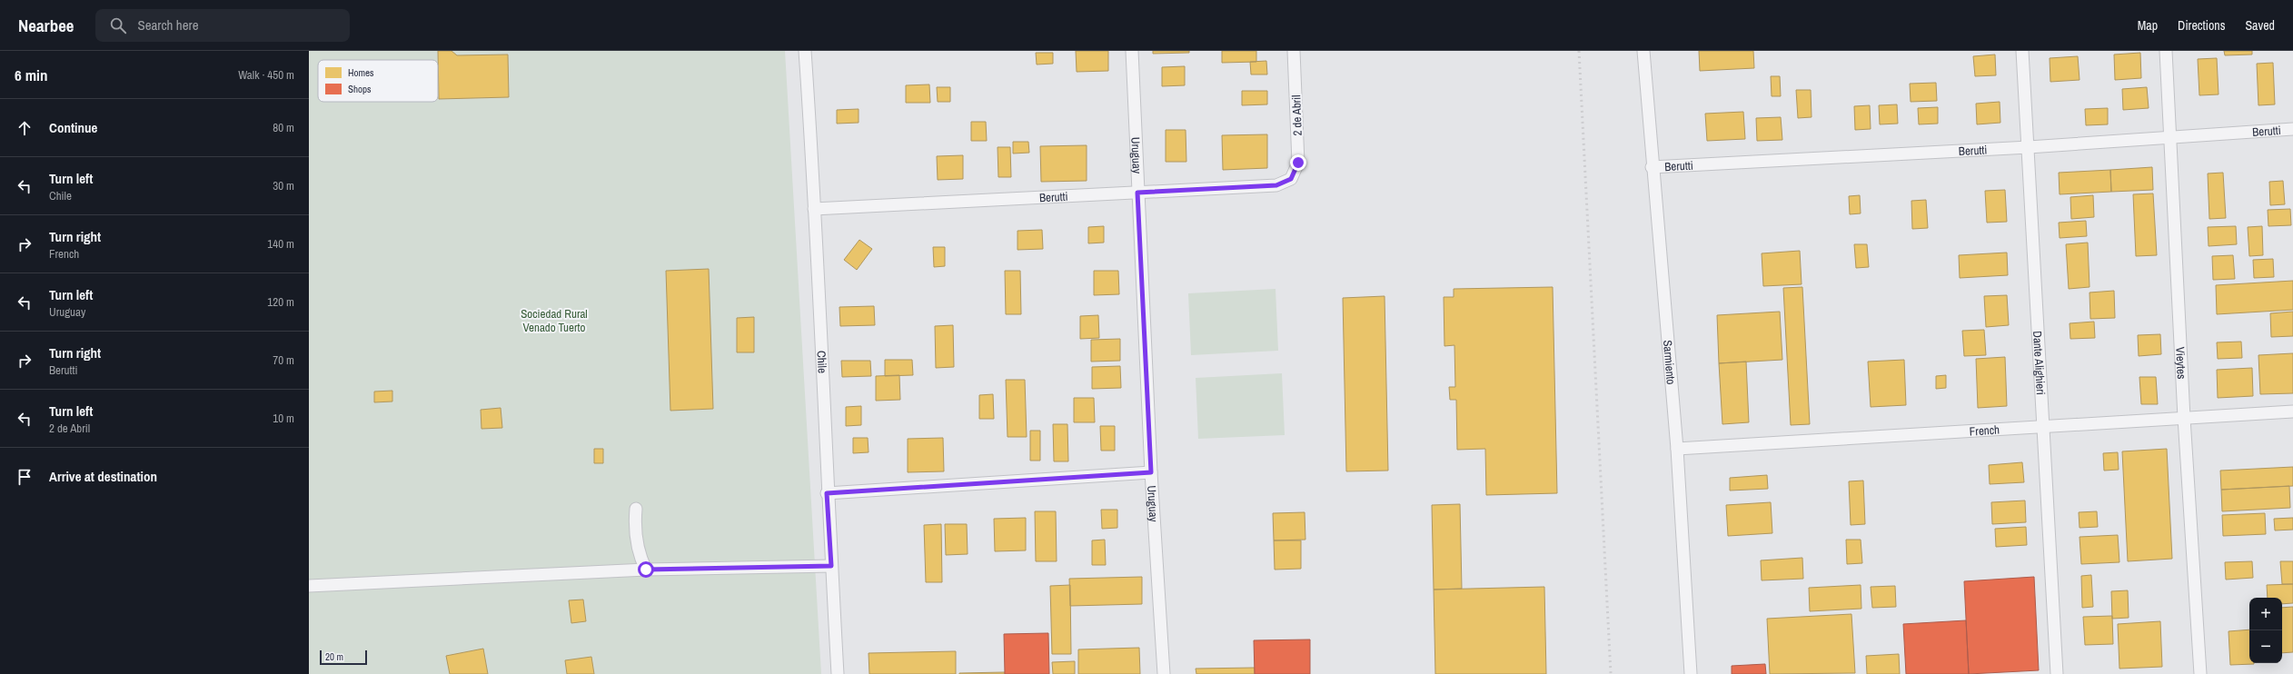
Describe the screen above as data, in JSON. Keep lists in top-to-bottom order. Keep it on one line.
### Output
{"streets":{"street":["2 de Abril","Berutti","Uruguay","Chile","Sarmiento","Dante Alighieri","Vieytes","French"]},"crossings":[["2 de Abril","Berutti"],["Berutti","Uruguay"],["Berutti","Chile"],["Berutti","Sarmiento"],["Berutti","Dante Alighieri"],["Berutti","Vieytes"],["Sarmiento","French"],["Dante Alighieri","French"],["Vieytes","French"]],"parks":["Sociedad Rural Venado Tuerto"],"legend":["Homes","Shops"],"scale_bar":"20 m","page":{"header":"Nearbee","search":"Search here","nav":["Map","Directions","Saved"],"heading":["6 min","Walk · 450 m"],"list":[["Continue","80 m"],["Turn left","Chile","30 m"],["Turn right","French","140 m"],["Turn left","Uruguay","120 m"],["Turn right","Berutti","70 m"],["Turn left","2 de Abril","10 m"],"Arrive at destination"],"map_buttons":["+","−"],"scale":"20 m"}}
